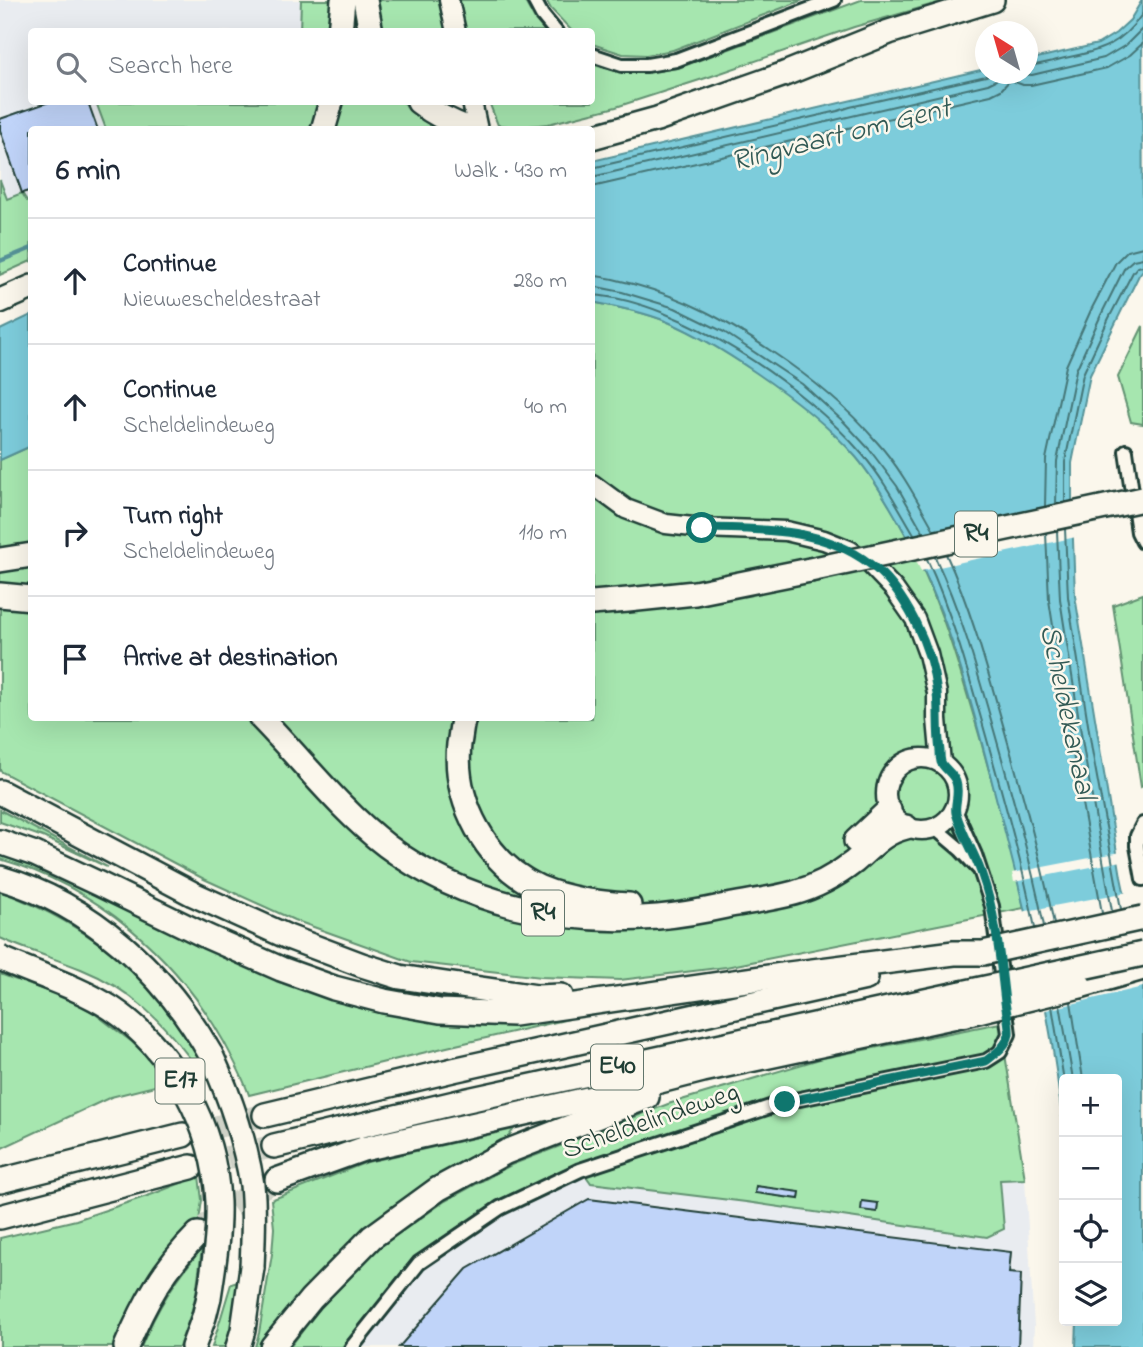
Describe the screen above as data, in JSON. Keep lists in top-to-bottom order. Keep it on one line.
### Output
{"streets":{"highway":["R4","E40","E17"],"street":["Scheldelindeweg"]},"crossings":[["R4","Scheldelindeweg"],["E40","Scheldelindeweg"]],"water":["Ringvaart om Gent","Scheldekanaal"],"north":"top left","page":{"search":"Search here","heading":["6 min","Walk · 430 m"],"list":[["Continue","Nieuwescheldestraat","280 m"],["Continue","Scheldelindeweg","40 m"],["Turn right","Scheldelindeweg","110 m"],"Arrive at destination"],"map_buttons":["+","−"]}}
